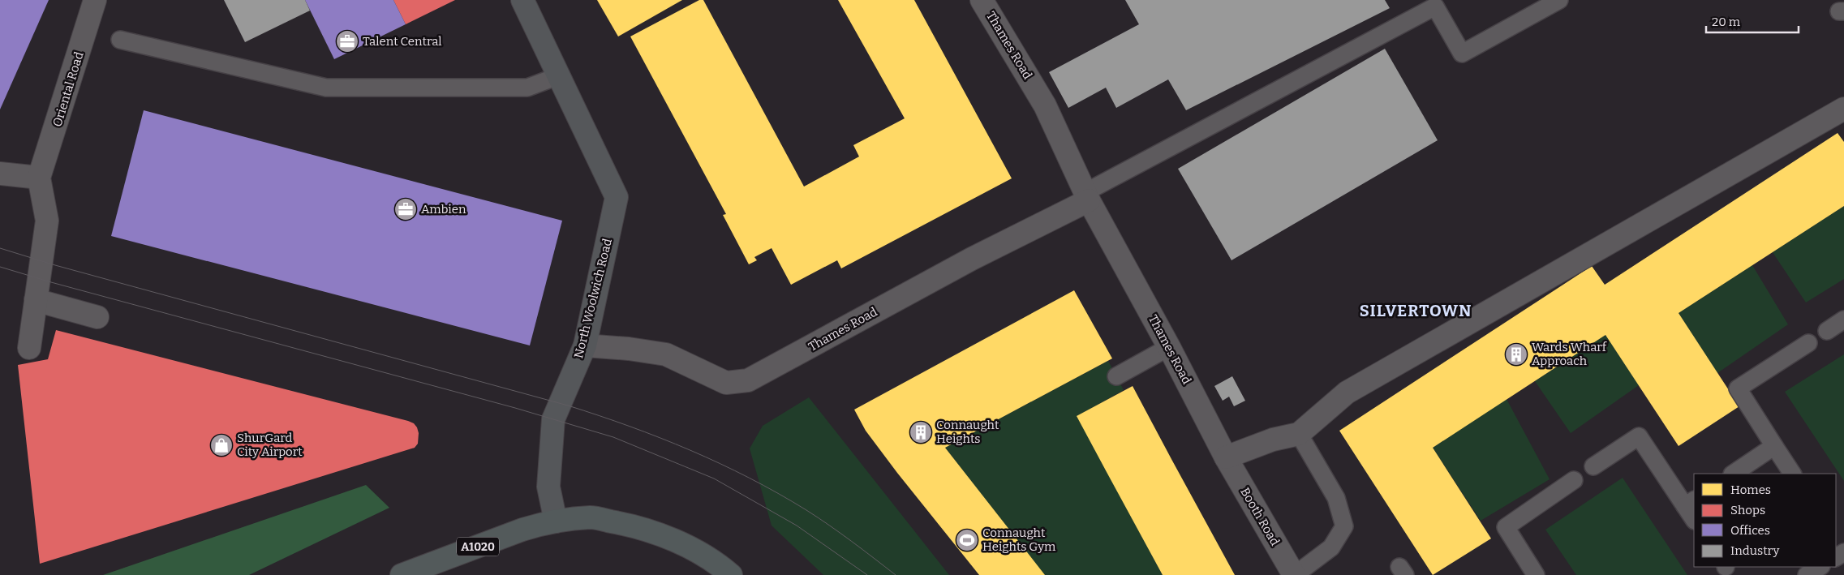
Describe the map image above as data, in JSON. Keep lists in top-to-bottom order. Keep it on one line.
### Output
{"streets":{"main road":["A1020"],"street":["Thames Road","Oriental Road","North Woolwich Road","Booth Road"]},"crossings":[["Thames Road","North Woolwich Road"],["Thames Road","Booth Road"],["North Woolwich Road","A1020"]],"districts":["SILVERTOWN"],"places":{"office":["Talent Central","Ambien"],"building":["Wards Wharf Approach","Connaught Heights"],"shop":["ShurGard City Airport"],"sports":["Connaught Heights Gym"]},"legend":["Homes","Shops","Offices","Industry"],"scale_bar":"20 m"}
